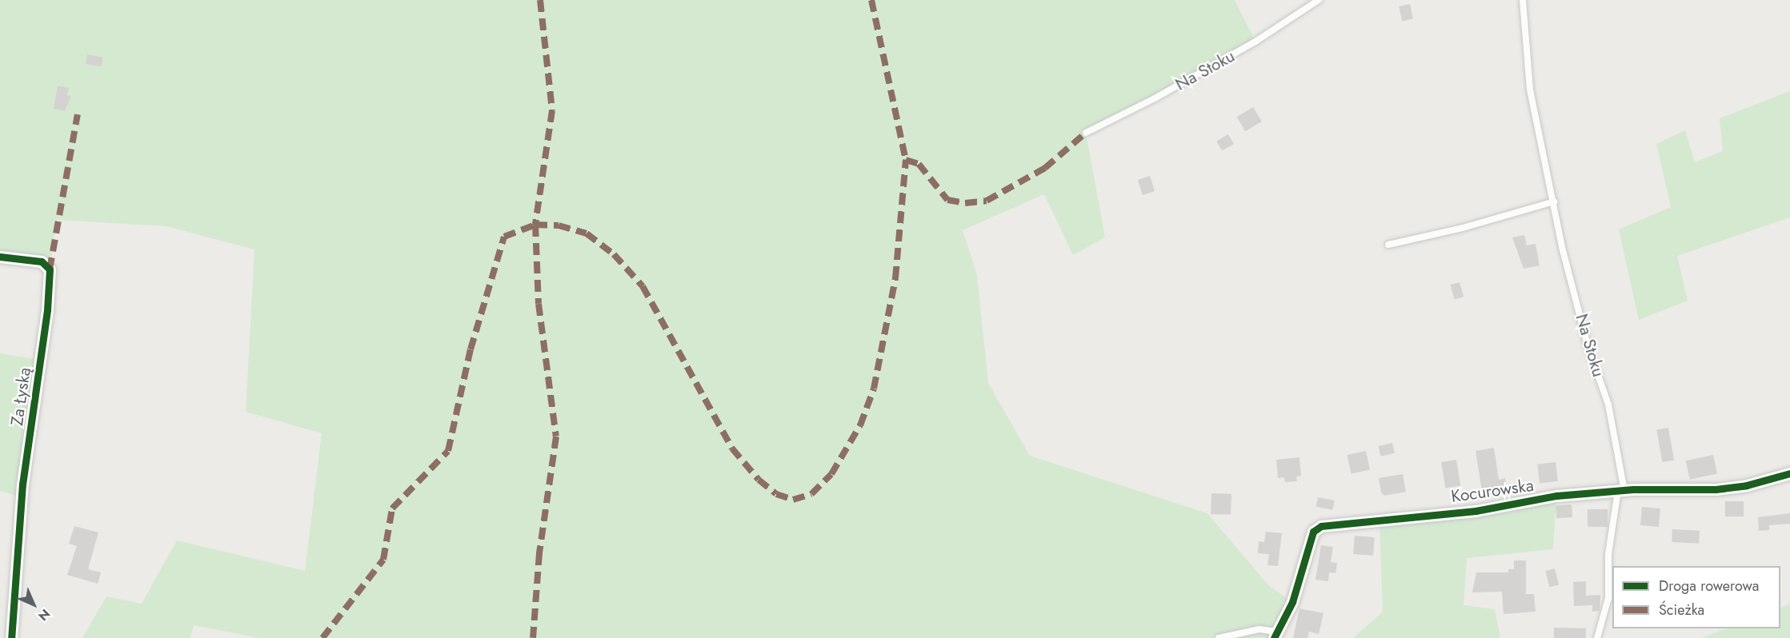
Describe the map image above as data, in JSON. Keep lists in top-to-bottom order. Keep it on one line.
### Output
{"streets":{"street":["Za Łyską","Kocurowska"],"lane":["Na Stoku"]},"crossings":[["Na Stoku","Kocurowska"]],"legend":["Droga rowerowa","Ścieżka"],"north":"bottom right"}
